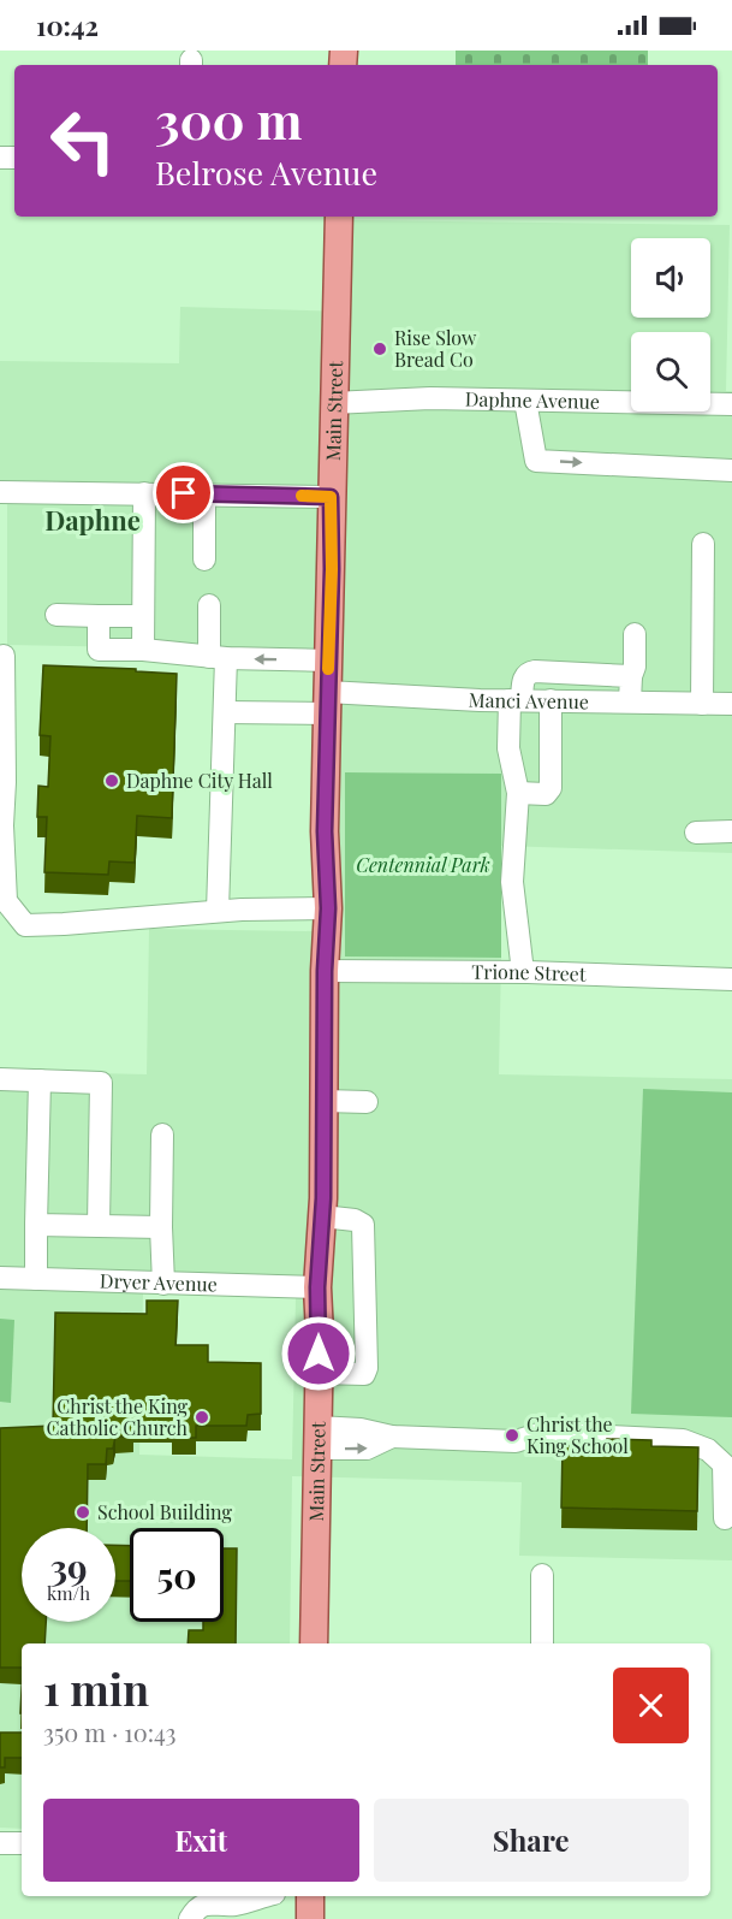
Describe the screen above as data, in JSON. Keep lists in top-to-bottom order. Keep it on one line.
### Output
{"streets":{"main road":["Main Street"],"street":["Daphne Avenue","Manci Avenue","Trione Street","Dryer Avenue"]},"crossings":[["Daphne Avenue","Main Street"],["Main Street","Manci Avenue"],["Main Street","Trione Street"],["Main Street","Dryer Avenue"]],"districts":["Daphne"],"parks":["Centennial Park"],"places":["Rise Slow Bread Co","Daphne City Hall","Christ the King Catholic Church","Christ the King School","School Building"],"page":{"status":"10:42","turn":["300 m","Belrose Avenue"],"speed":"39 km/h","limit":"50","heading":["1 min","350 m · 10:43"],"buttons":["Exit","Share"]}}
